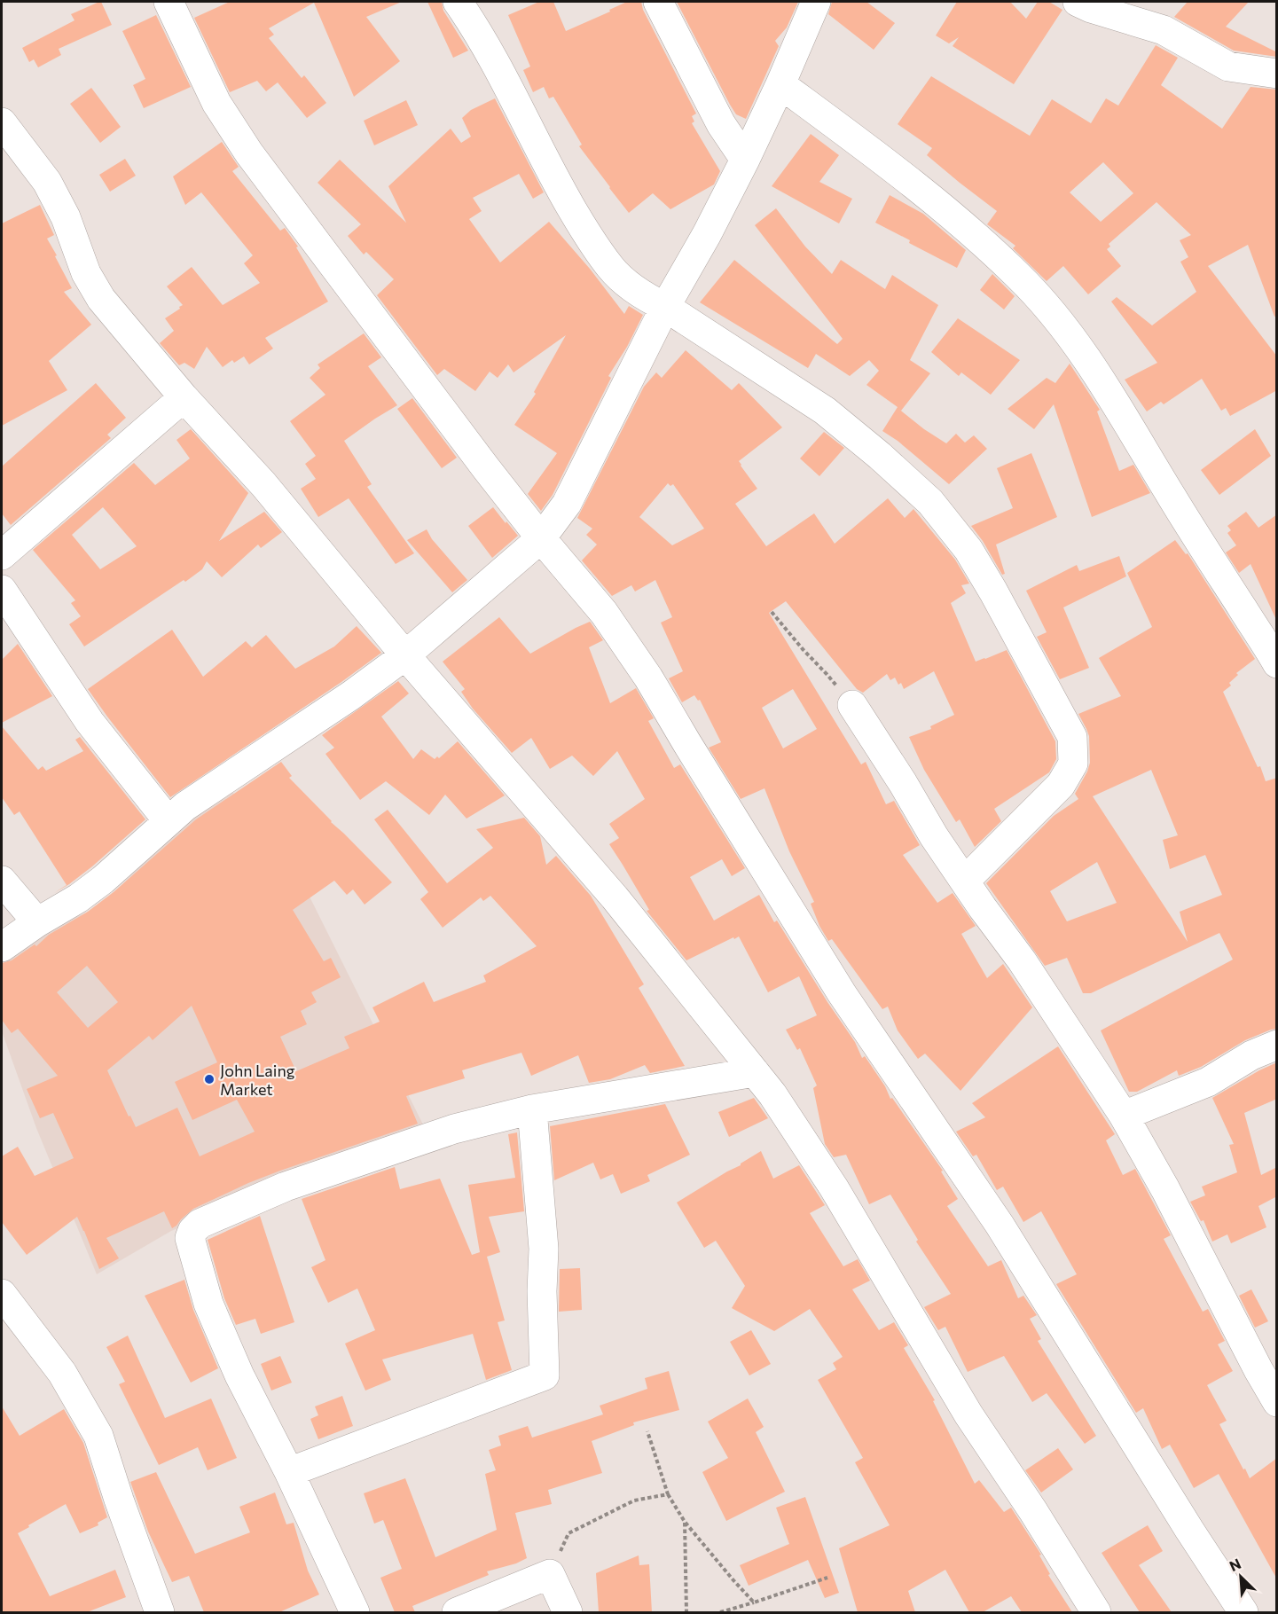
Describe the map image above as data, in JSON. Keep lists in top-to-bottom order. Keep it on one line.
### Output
{"places":["John Laing Market"],"north":"top left"}
